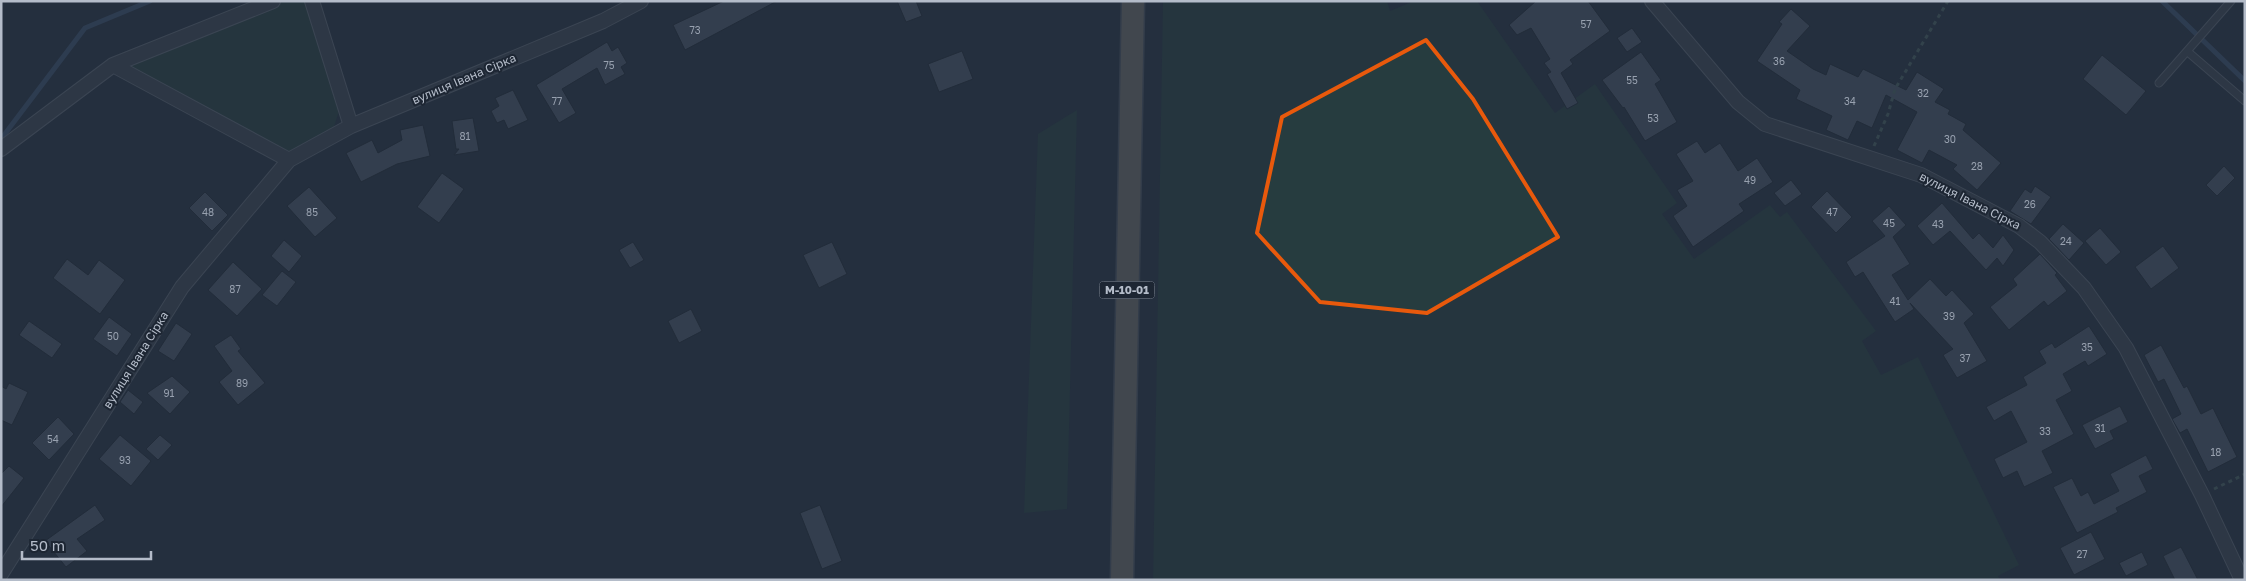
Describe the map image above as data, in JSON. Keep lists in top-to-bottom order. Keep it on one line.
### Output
{"streets":{"highway":["М-10-01"],"street":["вулиця Івана Сірка"]},"house_numbers":["57","73","36","75","55","32","77","34","53","81","30","28","49","26","48","85","47","45","43","24","87","41","39","50","35","37","89","91","31","33","54","18","93","27"],"scale_bar":"50 m"}
